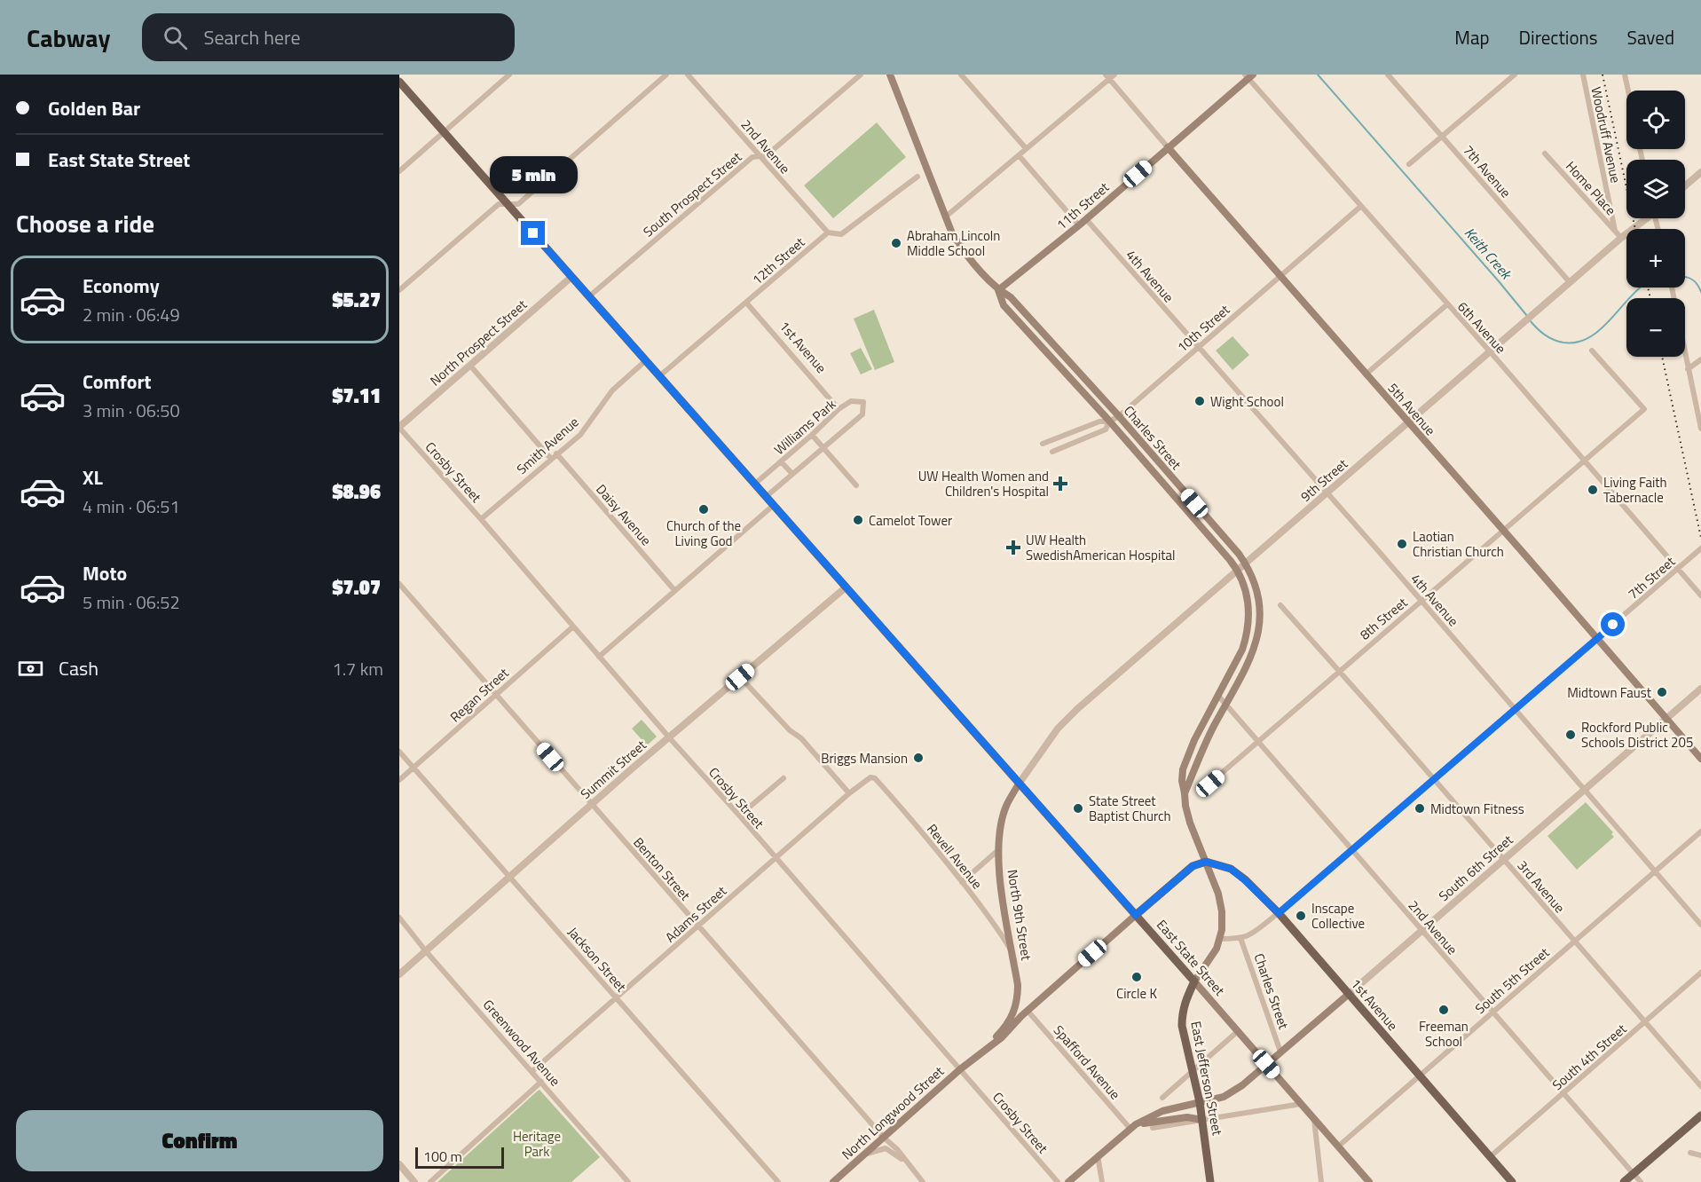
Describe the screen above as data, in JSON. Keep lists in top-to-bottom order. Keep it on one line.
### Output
{"streets":{"main road":["11th Street","1st Avenue","5th Avenue","Charles Street","South 6th Street","North 9th Street","East State Street","East Jefferson Street","North Longwood Street"],"street":["Woodruff Avenue","2nd Avenue","7th Avenue","Home Place","South Prospect Street","12th Street","4th Avenue","6th Avenue","10th Street","North Prospect Street","Williams Park","Smith Avenue","Crosby Street","9th Street","Daisy Avenue","7th Street","8th Street","Regan Street","Summit Street","Revell Avenue","Benton Street","3rd Avenue","Adams Street","Jackson Street","South 5th Street","Greenwood Avenue","South 4th Street","Spafford Avenue"]},"crossings":[["Woodruff Avenue","Home Place"],["2nd Avenue","South Prospect Street"],["2nd Avenue","12th Street"],["2nd Avenue","Charles Street"],["2nd Avenue","7th Street"],["2nd Avenue","8th Street"],["2nd Avenue","South 6th Street"],["2nd Avenue","South 5th Street"],["2nd Avenue","South 4th Street"],["7th Avenue","9th Street"],["Home Place","9th Street"],["South Prospect Street","East State Street"],["11th Street","4th Avenue"],["11th Street","6th Avenue"],["11th Street","5th Avenue"],["11th Street","Charles Street"],["12th Street","1st Avenue"],["12th Street","East State Street"],["4th Avenue","10th Street"],["4th Avenue","9th Street"],["4th Avenue","7th Street"],["4th Avenue","8th Street"],["4th Avenue","South 6th Street"],["4th Avenue","South 5th Street"],["6th Avenue","10th Street"],["6th Avenue","9th Street"],["6th Avenue","7th Street"],["6th Avenue","8th Street"],["10th Street","5th Avenue"],["10th Street","Charles Street"],["North Prospect Street","Crosby Street"],["North Prospect Street","East State Street"],["1st Avenue","Williams Park"],["1st Avenue","Charles Street"],["1st Avenue","7th Street"],["1st Avenue","South 6th Street"],["1st Avenue","South 5th Street"],["1st Avenue","South 4th Street"],["5th Avenue","9th Street"],["5th Avenue","7th Street"],["5th Avenue","8th Street"],["5th Avenue","South 6th Street"],["Williams Park","East State Street"],["Charles Street","9th Street"],["Charles Street","7th Street"],["Charles Street","South 6th Street"],["Charles Street","East State Street"],["Charles Street","East Jefferson Street"],["Smith Avenue","Crosby Street"],["Smith Avenue","Daisy Avenue"],["Smith Avenue","East State Street"],["Crosby Street","Regan Street"],["Crosby Street","Summit Street"],["Crosby Street","Adams Street"],["Crosby Street","North Longwood Street"],["9th Street","North 9th Street"],["9th Street","East State Street"],["7th Street","3rd Avenue"],["8th Street","3rd Avenue"],["Regan Street","Benton Street"],["Regan Street","Jackson Street"],["Summit Street","Benton Street"],["Summit Street","East State Street"],["Summit Street","Jackson Street"],["Summit Street","Greenwood Avenue"],["Revell Avenue","Adams Street"],["Revell Avenue","North 9th Street"],["South 6th Street","3rd Avenue"],["South 6th Street","East State Street"],["South 6th Street","Spafford Avenue"],["South 6th Street","East Jefferson Street"],["Benton Street","Adams Street"],["Benton Street","North Longwood Street"],["3rd Avenue","South 5th Street"],["3rd Avenue","South 4th Street"],["Adams Street","Jackson Street"],["Adams Street","Greenwood Avenue"],["North 9th Street","East State Street"],["North 9th Street","North Longwood Street"],["East State Street","South 5th Street"],["East State Street","East Jefferson Street"],["East State Street","North Longwood Street"],["Spafford Avenue","North Longwood Street"]],"water":["Keith Creek"],"parks":["Heritage Park"],"places":{"other":["Abraham Lincoln Middle School","Wight School","Living Faith Tabernacle","Church of the Living God","Camelot Tower","Laotian Christian Church","Midtown Faust","Rockford Public Schools District 205","Briggs Mansion","State Street Baptist Church","Midtown Fitness","Inscape Collective","Circle K","Freeman School"],"health":["UW Health Women and Children's Hospital","UW Health SwedishAmerican Hospital"]},"scale_bar":"100 m","page":{"header":"Cabway","search":"Search here","nav":["Map","Directions","Saved"],"banner":["Golden Bar","East State Street"],"map_buttons":["+","−"],"bubble":"5 min","heading":"Choose a ride","list":[{"name":"Economy","note":"2 min · 06:49","value":"$5.27"},{"name":"Comfort","note":"3 min · 06:50","value":"$7.11"},{"name":"XL","note":"4 min · 06:51","value":"$8.96"},{"name":"Moto","note":"5 min · 06:52","value":"$7.07"}],"pay":["Cash","1.7 km"],"buttons":"Confirm","scale":"100 m"}}
